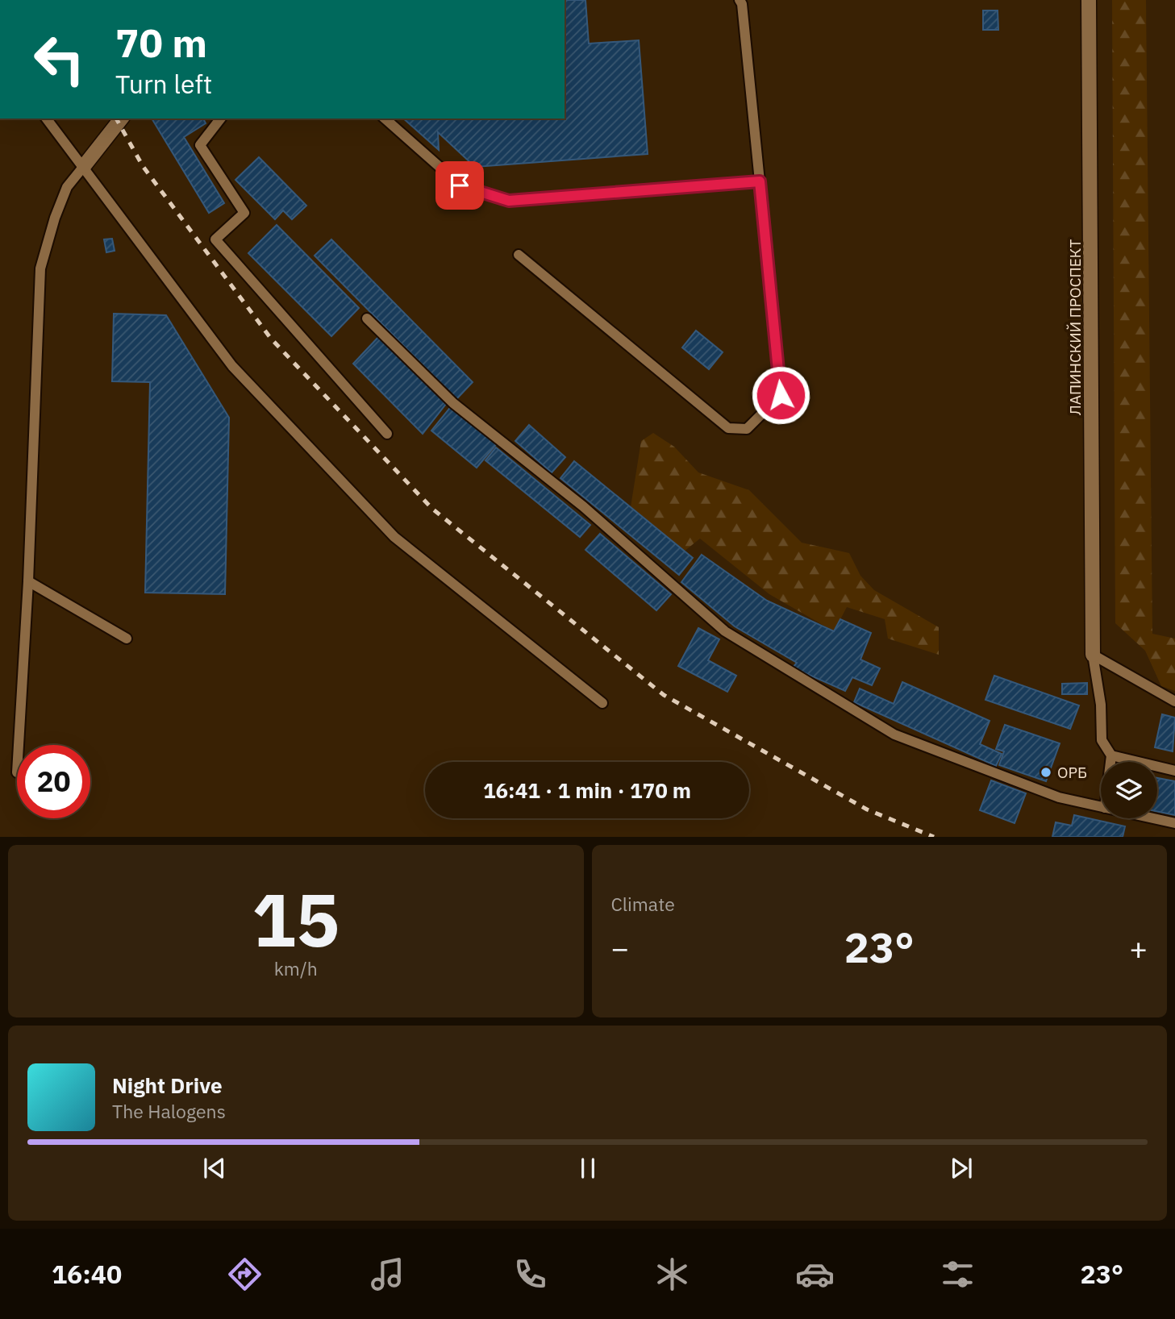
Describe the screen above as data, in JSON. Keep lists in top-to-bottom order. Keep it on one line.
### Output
{"streets":{"street":["ЛАПИНСКИЙ ПРОСПЕКТ"]},"places":["ОРБ"],"page":{"turn":["70 m","Turn left"],"limit":"20","trip":"16:41 · 1 min · 170 m","tile":[["15","km/h"],"Climate"],"heat":["−","23°","+"],"song":["Night Drive","The Halogens"],"tabs":["16:40","23°"]}}
